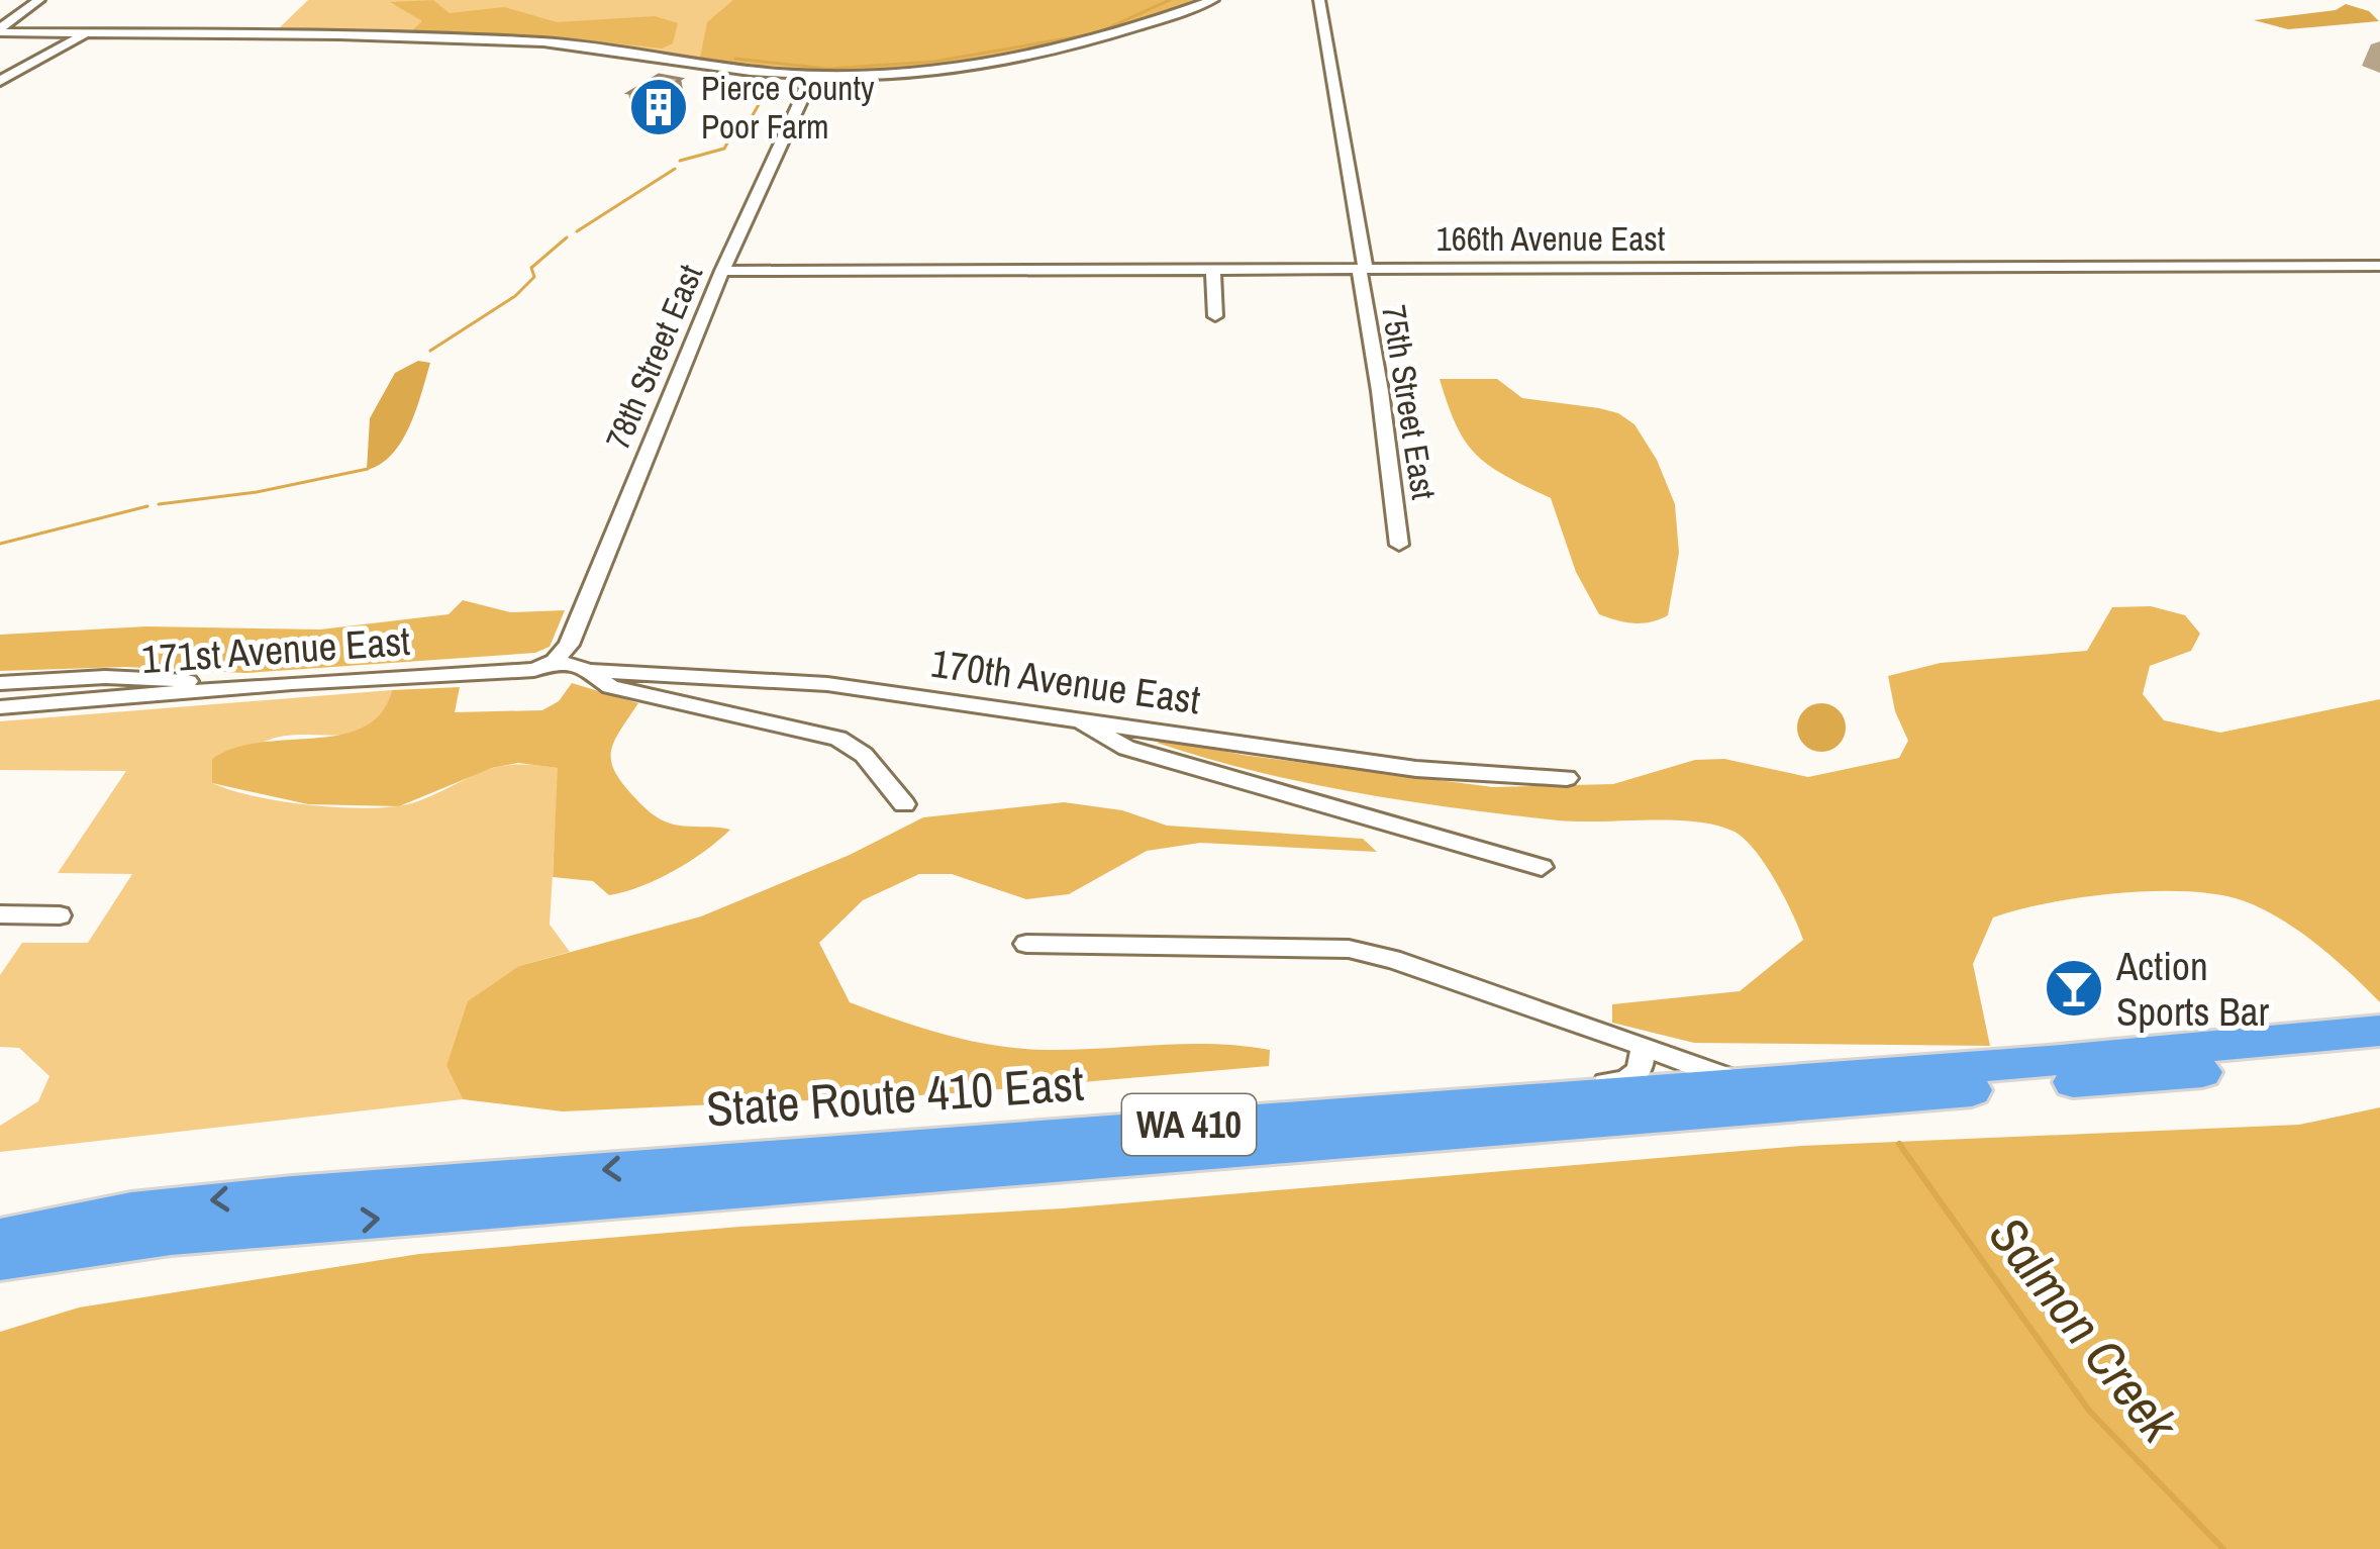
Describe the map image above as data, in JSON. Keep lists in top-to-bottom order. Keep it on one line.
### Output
{"streets":{"highway":["State Route 410 East","WA 410"],"street":["166th Avenue East","78th Street East","75th Street East","171st Avenue East","170th Avenue East"]},"crossings":[["166th Avenue East","78th Street East"],["166th Avenue East","75th Street East"],["78th Street East","171st Avenue East"],["78th Street East","170th Avenue East"],["171st Avenue East","170th Avenue East"]],"water":["Salmon Creek"],"places":{"building":["Pierce County Poor Farm"],"bar":["Action Sports Bar"]}}
